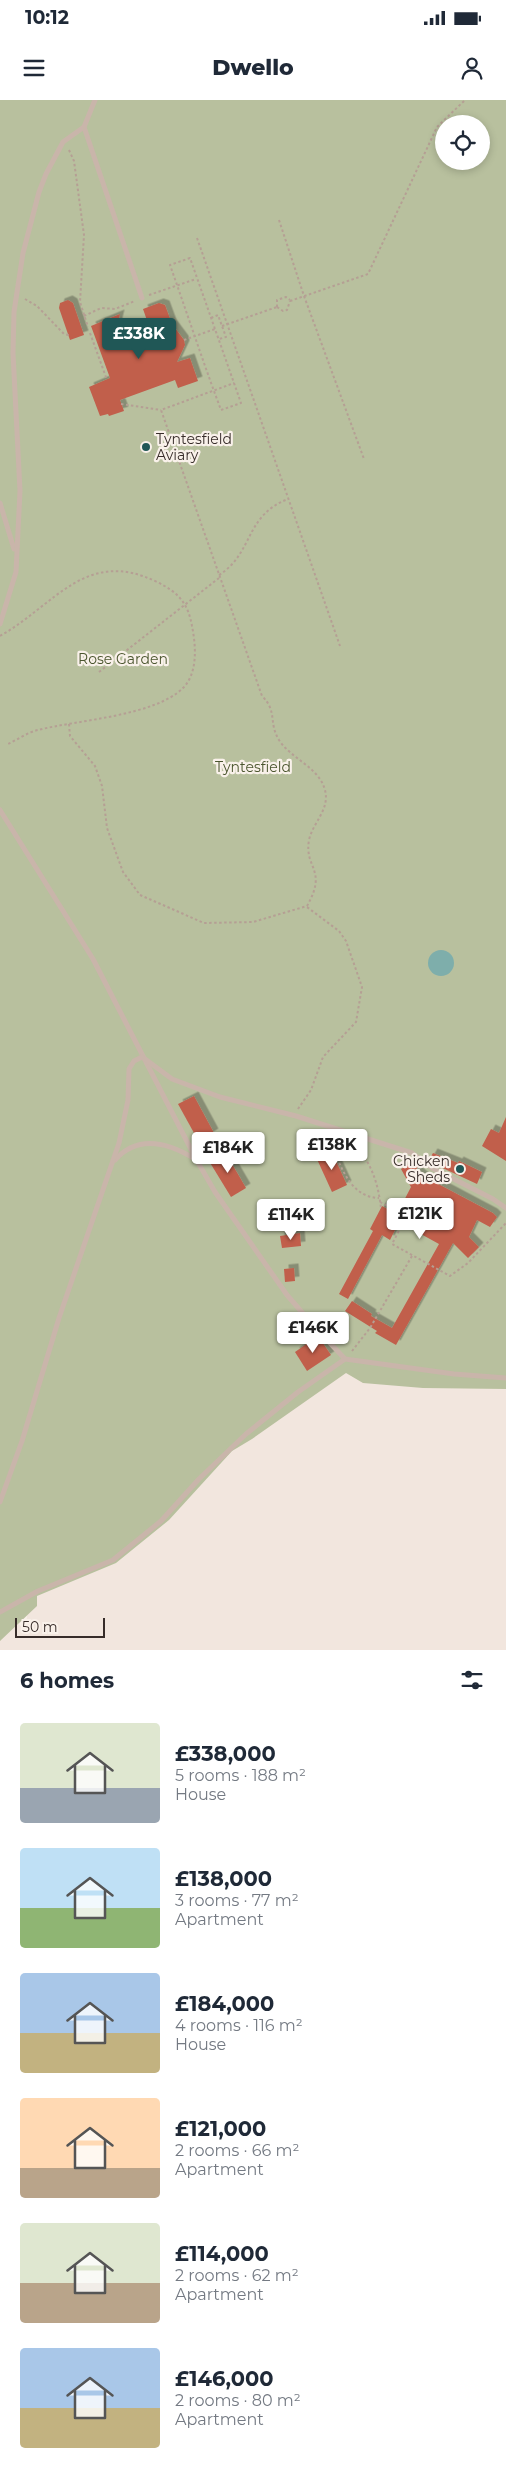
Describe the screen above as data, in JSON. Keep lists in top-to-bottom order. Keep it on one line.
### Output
{"parks":["Rose Garden","Tyntesfield"],"places":["Tyntesfield Aviary","Chicken Sheds"],"scale_bar":"50 m","page":{"status":"10:12","header":"Dwello","price":["£338K","£138K","£184K","£121K","£114K","£146K"],"scale":"50 m","heading":"6 homes","list":[{"name":"£338,000","note":"5 rooms · 188 m² · House"},{"name":"£138,000","note":"3 rooms · 77 m² · Apartment"},{"name":"£184,000","note":"4 rooms · 116 m² · House"},{"name":"£121,000","note":"2 rooms · 66 m² · Apartment"},{"name":"£114,000","note":"2 rooms · 62 m² · Apartment"},{"name":"£146,000","note":"2 rooms · 80 m² · Apartment"}]}}
